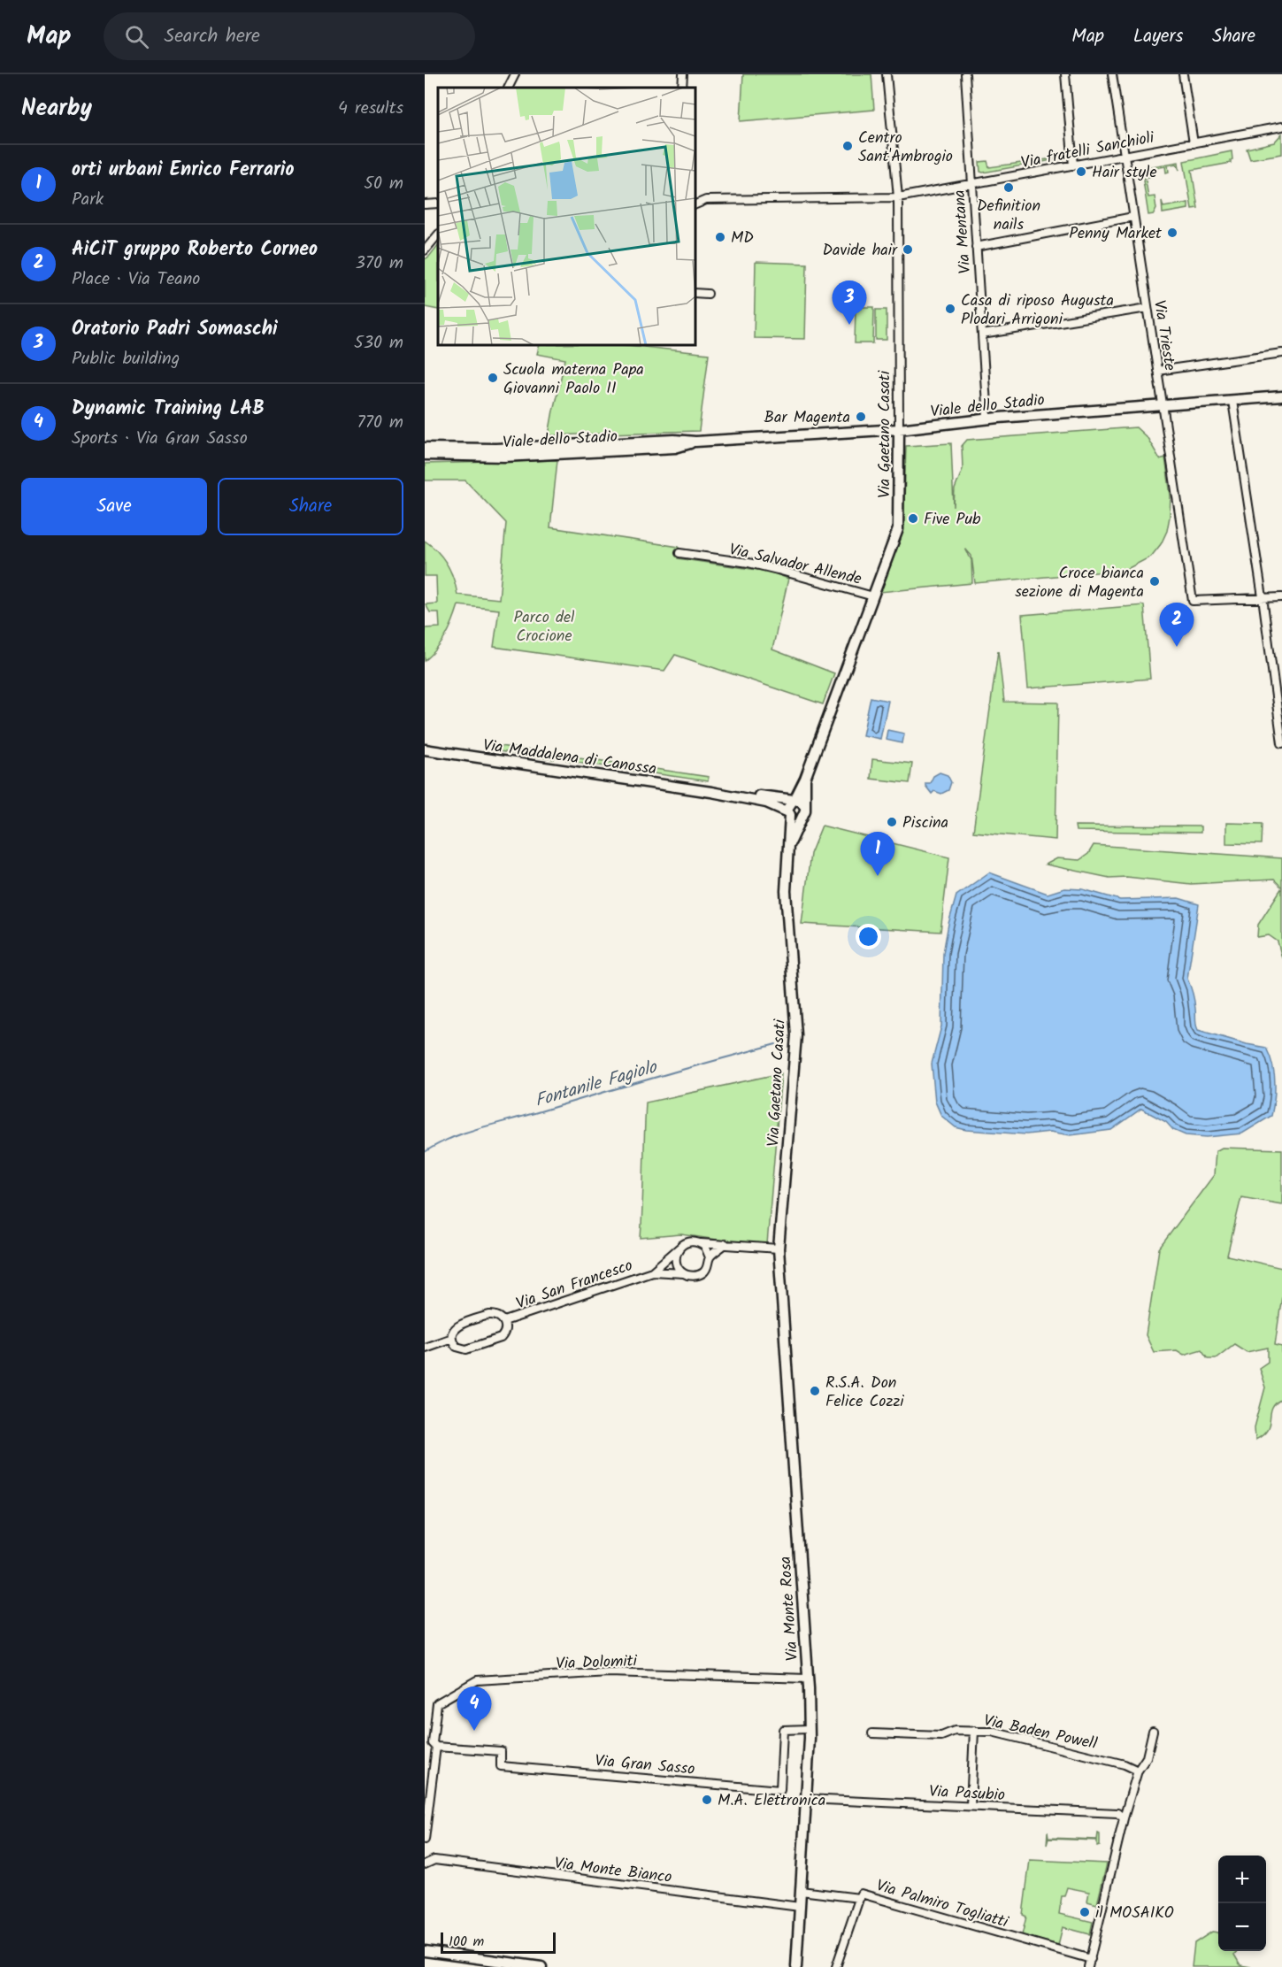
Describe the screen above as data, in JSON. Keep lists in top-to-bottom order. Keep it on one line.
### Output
{"streets":{"street":["Via fratelli Sanchioli","Via Mentana","Via Trieste","Viale dello Stadio","Via Gaetano Casati","Via Salvador Allende","Via Maddalena di Canossa","Via San Francesco","Via Monte Rosa","Via Dolomiti","Via Baden Powell","Via Gran Sasso","Via Pasubio","Via Monte Bianco","Via Palmiro Togliatti"]},"crossings":[["Via fratelli Sanchioli","Via Mentana"],["Via fratelli Sanchioli","Via Trieste"],["Via fratelli Sanchioli","Via Gaetano Casati"],["Via Mentana","Viale dello Stadio"],["Via Trieste","Viale dello Stadio"],["Viale dello Stadio","Via Gaetano Casati"],["Via Gaetano Casati","Via Salvador Allende"],["Via Gaetano Casati","Via Maddalena di Canossa"],["Via Gaetano Casati","Via San Francesco"],["Via Gaetano Casati","Via Monte Rosa"],["Via San Francesco","Via Monte Rosa"],["Via Monte Rosa","Via Dolomiti"],["Via Monte Rosa","Via Gran Sasso"],["Via Monte Rosa","Via Pasubio"],["Via Monte Rosa","Via Monte Bianco"],["Via Dolomiti","Via Gran Sasso"]],"water":["Fontanile Fagiolo"],"parks":["Parco del Crocione"],"places":["Centro Sant'Ambrogio","Hair style","Definition nails","Penny Market","MD","Davide hair","Casa di riposo Augusta Plodari Arrigoni","Scuola materna Papa Giovanni Paolo II","Bar Magenta","Five Pub","Croce bianca sezione di Magenta","Piscina","R.S.A. Don Felice Cozzi","M.A. Elettronica","il MOSAIKO"],"scale_bar":"100 m","page":{"header":"Map","search":"Search here","nav":["Map","Layers","Share"],"heading":["Nearby","4 results"],"list":[{"mark":"1","name":"orti urbani Enrico Ferrario","note":"Park","value":"50 m"},{"mark":"2","name":"AiCiT gruppo Roberto Corneo","note":"Place · Via Teano","value":"370 m"},{"mark":"3","name":"Oratorio Padri Somaschi","note":"Public building","value":"530 m"},{"mark":"4","name":"Dynamic Training LAB","note":"Sports · Via Gran Sasso","value":"770 m"}],"pins":["3","2","1","4"],"buttons":["Save","Share"],"map_buttons":["+","−"],"scale":"100 m"}}
